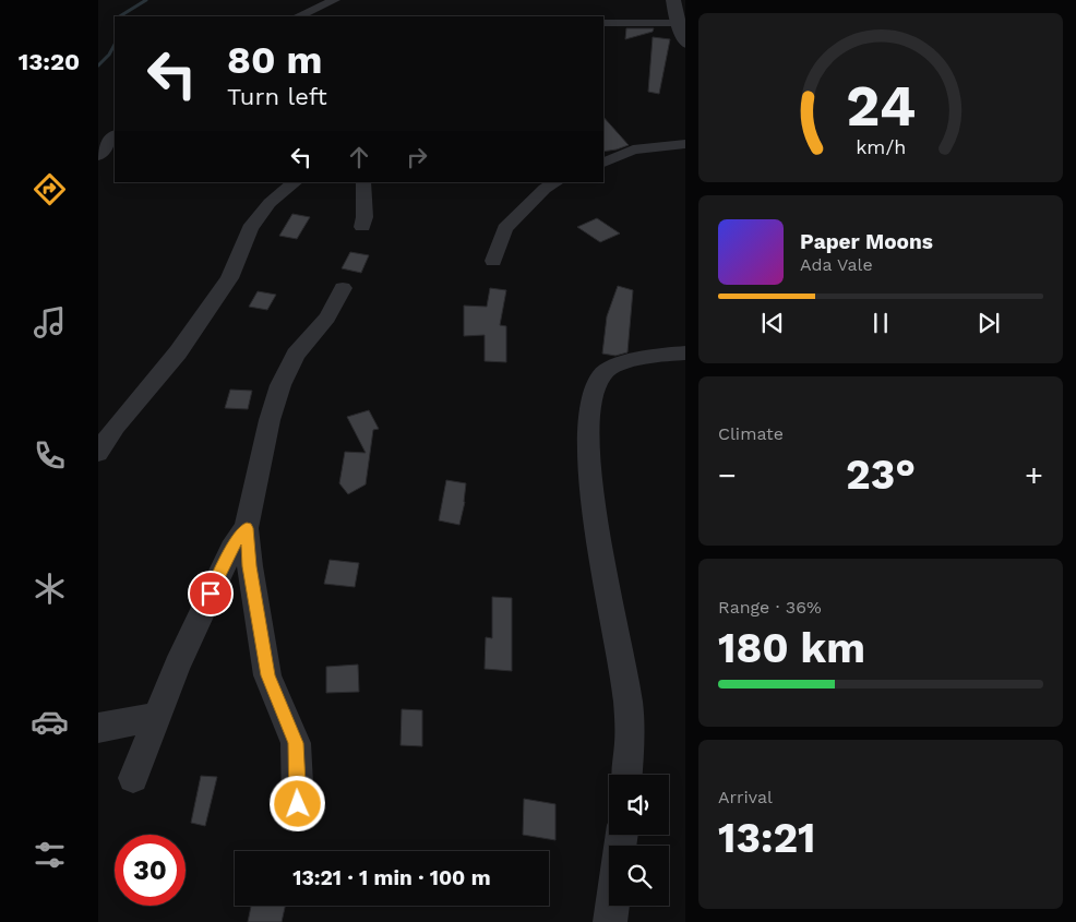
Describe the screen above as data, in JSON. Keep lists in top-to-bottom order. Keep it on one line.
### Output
{"page":{"tabs":"13:20","turn":["80 m","Turn left"],"song":["Paper Moons","Ada Vale"],"tile":["Climate",["Range · 36%","180 km"],["Arrival","13:21"]],"heat":["−","23°","+"],"limit":"30","trip":"13:21 · 1 min · 100 m","gauge":["24","km/h"]}}
